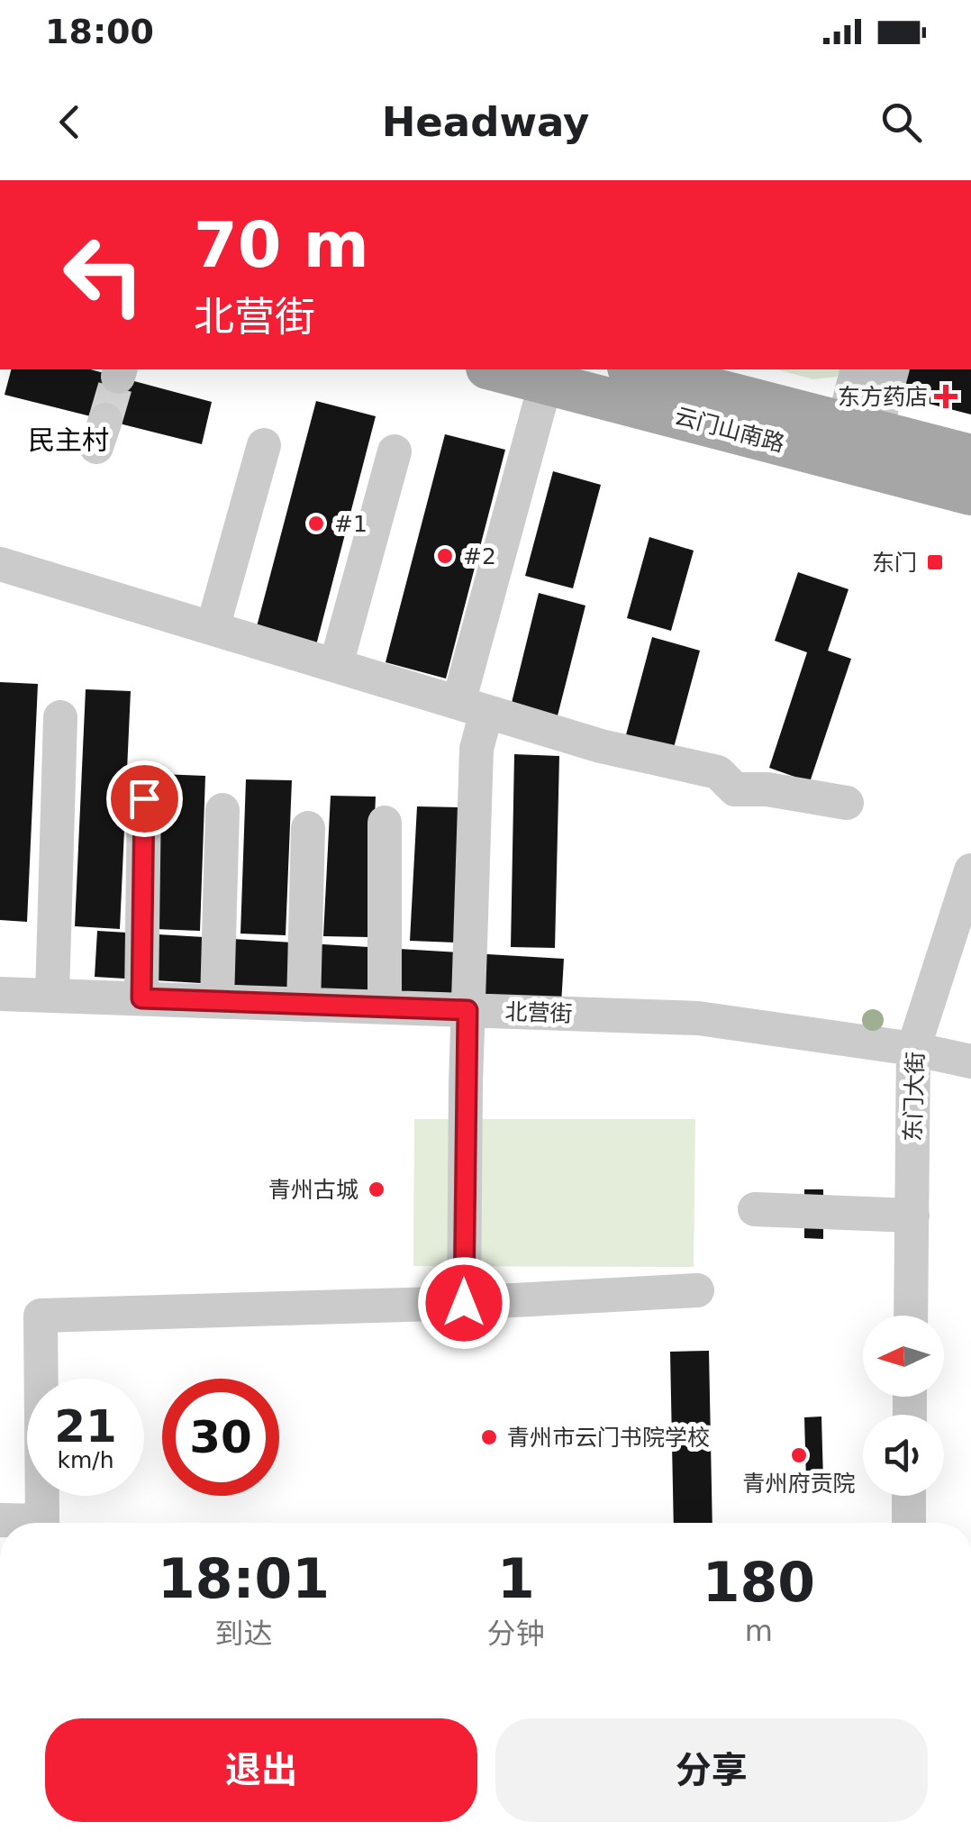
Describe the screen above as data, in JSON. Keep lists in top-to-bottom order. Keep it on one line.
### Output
{"streets":{"main road":["云门山南路"],"street":["北营街","东门大街"]},"crossings":[["北营街","东门大街"]],"districts":["民主村"],"places":{"health":["东方药店"],"other":["#1","#2","青州古城","青州市云门书院学校","青州府贡院"],"transit":["东门"]},"north":"left","page":{"status":"18:00","header":"Headway","turn":["70 m","北营街"],"speed":"21 km/h","limit":"30","eta":["18:01","到达","1","分钟","180","m"],"buttons":["退出","分享"]}}
